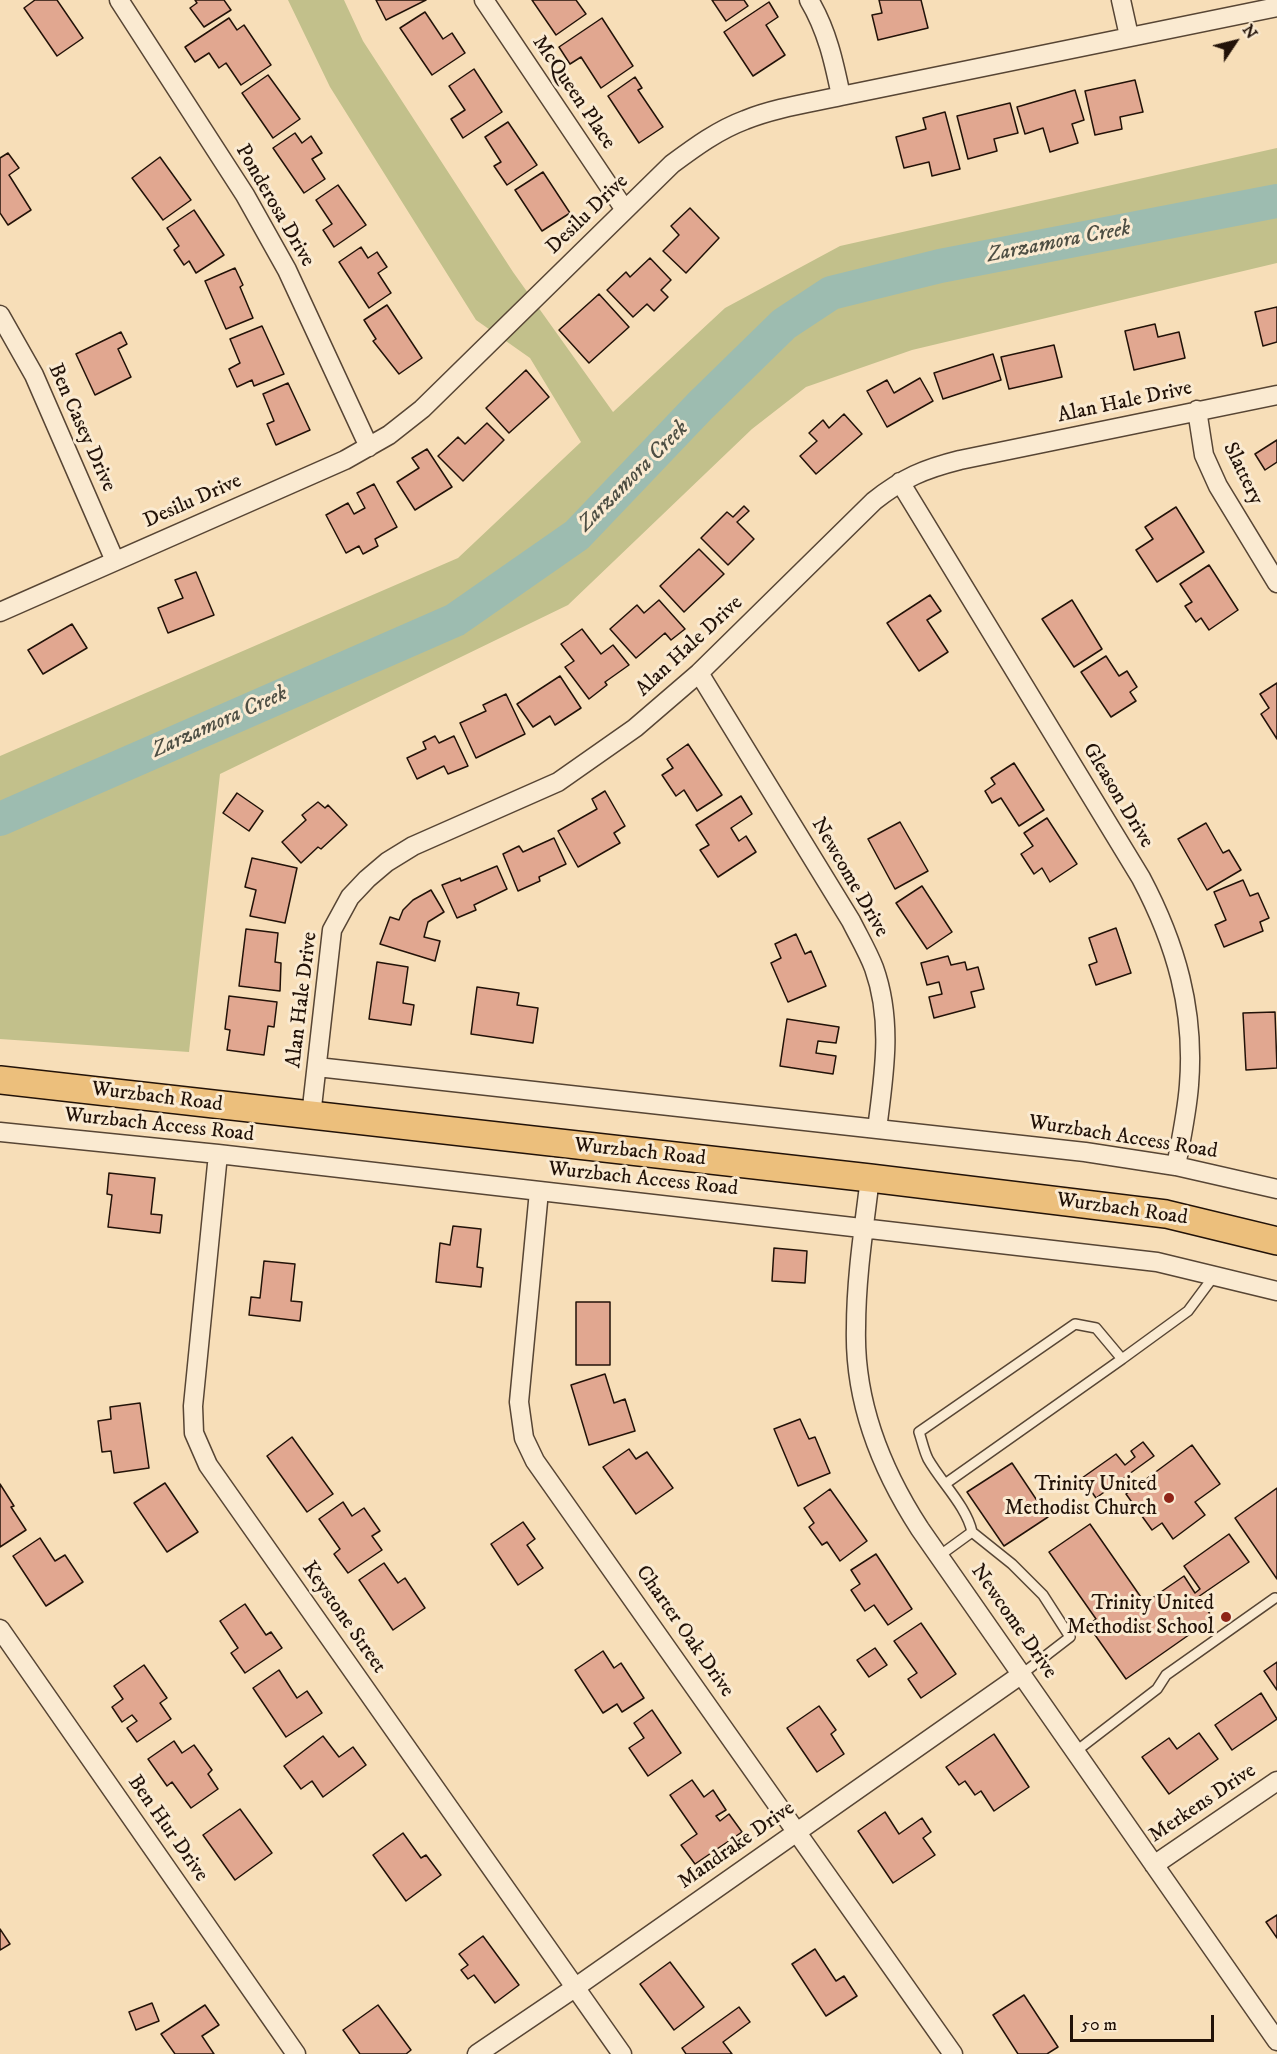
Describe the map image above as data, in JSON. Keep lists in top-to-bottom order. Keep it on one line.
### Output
{"streets":{"main road":["Wurzbach Road"],"street":["McQueen Place","Ponderosa Drive","Desilu Drive","Alan Hale Drive","Ben Casey Drive","Slattery","Gleason Drive","Newcome Drive","Wurzbach Access Road","Keystone Street","Charter Oak Drive","Merkens Drive","Ben Hur Drive","Mandrake Drive"]},"crossings":[["McQueen Place","Desilu Drive"],["Ponderosa Drive","Desilu Drive"],["Desilu Drive","Ben Casey Drive"],["Alan Hale Drive","Slattery"],["Alan Hale Drive","Gleason Drive"],["Alan Hale Drive","Newcome Drive"],["Alan Hale Drive","Wurzbach Road"],["Alan Hale Drive","Wurzbach Access Road"],["Gleason Drive","Wurzbach Access Road"],["Newcome Drive","Wurzbach Road"],["Newcome Drive","Wurzbach Access Road"],["Newcome Drive","Merkens Drive"],["Newcome Drive","Mandrake Drive"],["Wurzbach Access Road","Keystone Street"],["Wurzbach Access Road","Charter Oak Drive"],["Keystone Street","Mandrake Drive"],["Charter Oak Drive","Mandrake Drive"]],"water":["Zarzamora Creek"],"places":["Trinity United Methodist Church","Trinity United Methodist School"],"scale_bar":"50 m","north":"top right"}
